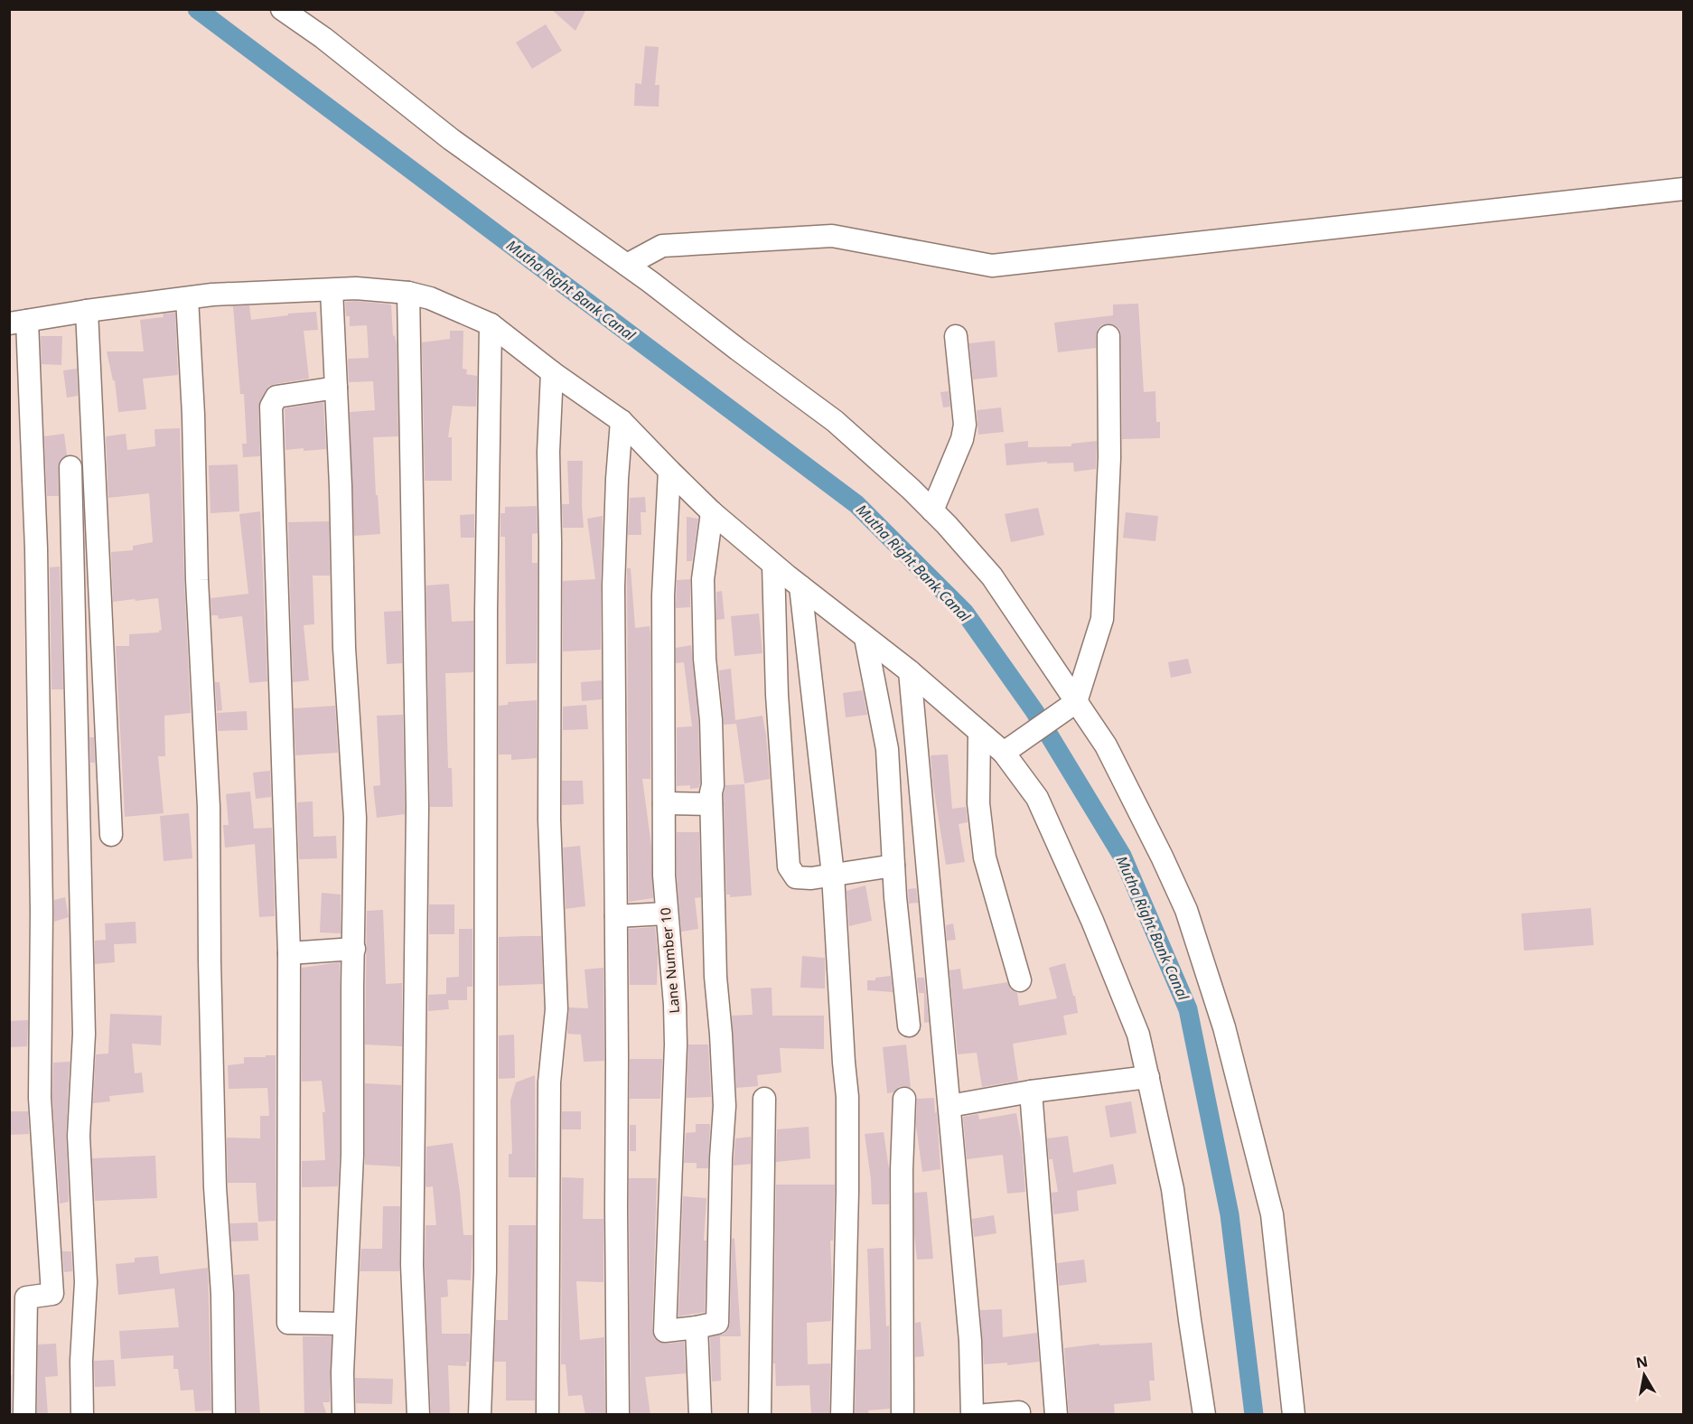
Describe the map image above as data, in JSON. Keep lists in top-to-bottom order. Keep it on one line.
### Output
{"streets":{"street":["Lane Number 10"]},"water":["Mutha Right Bank Canal"],"north":"top"}
